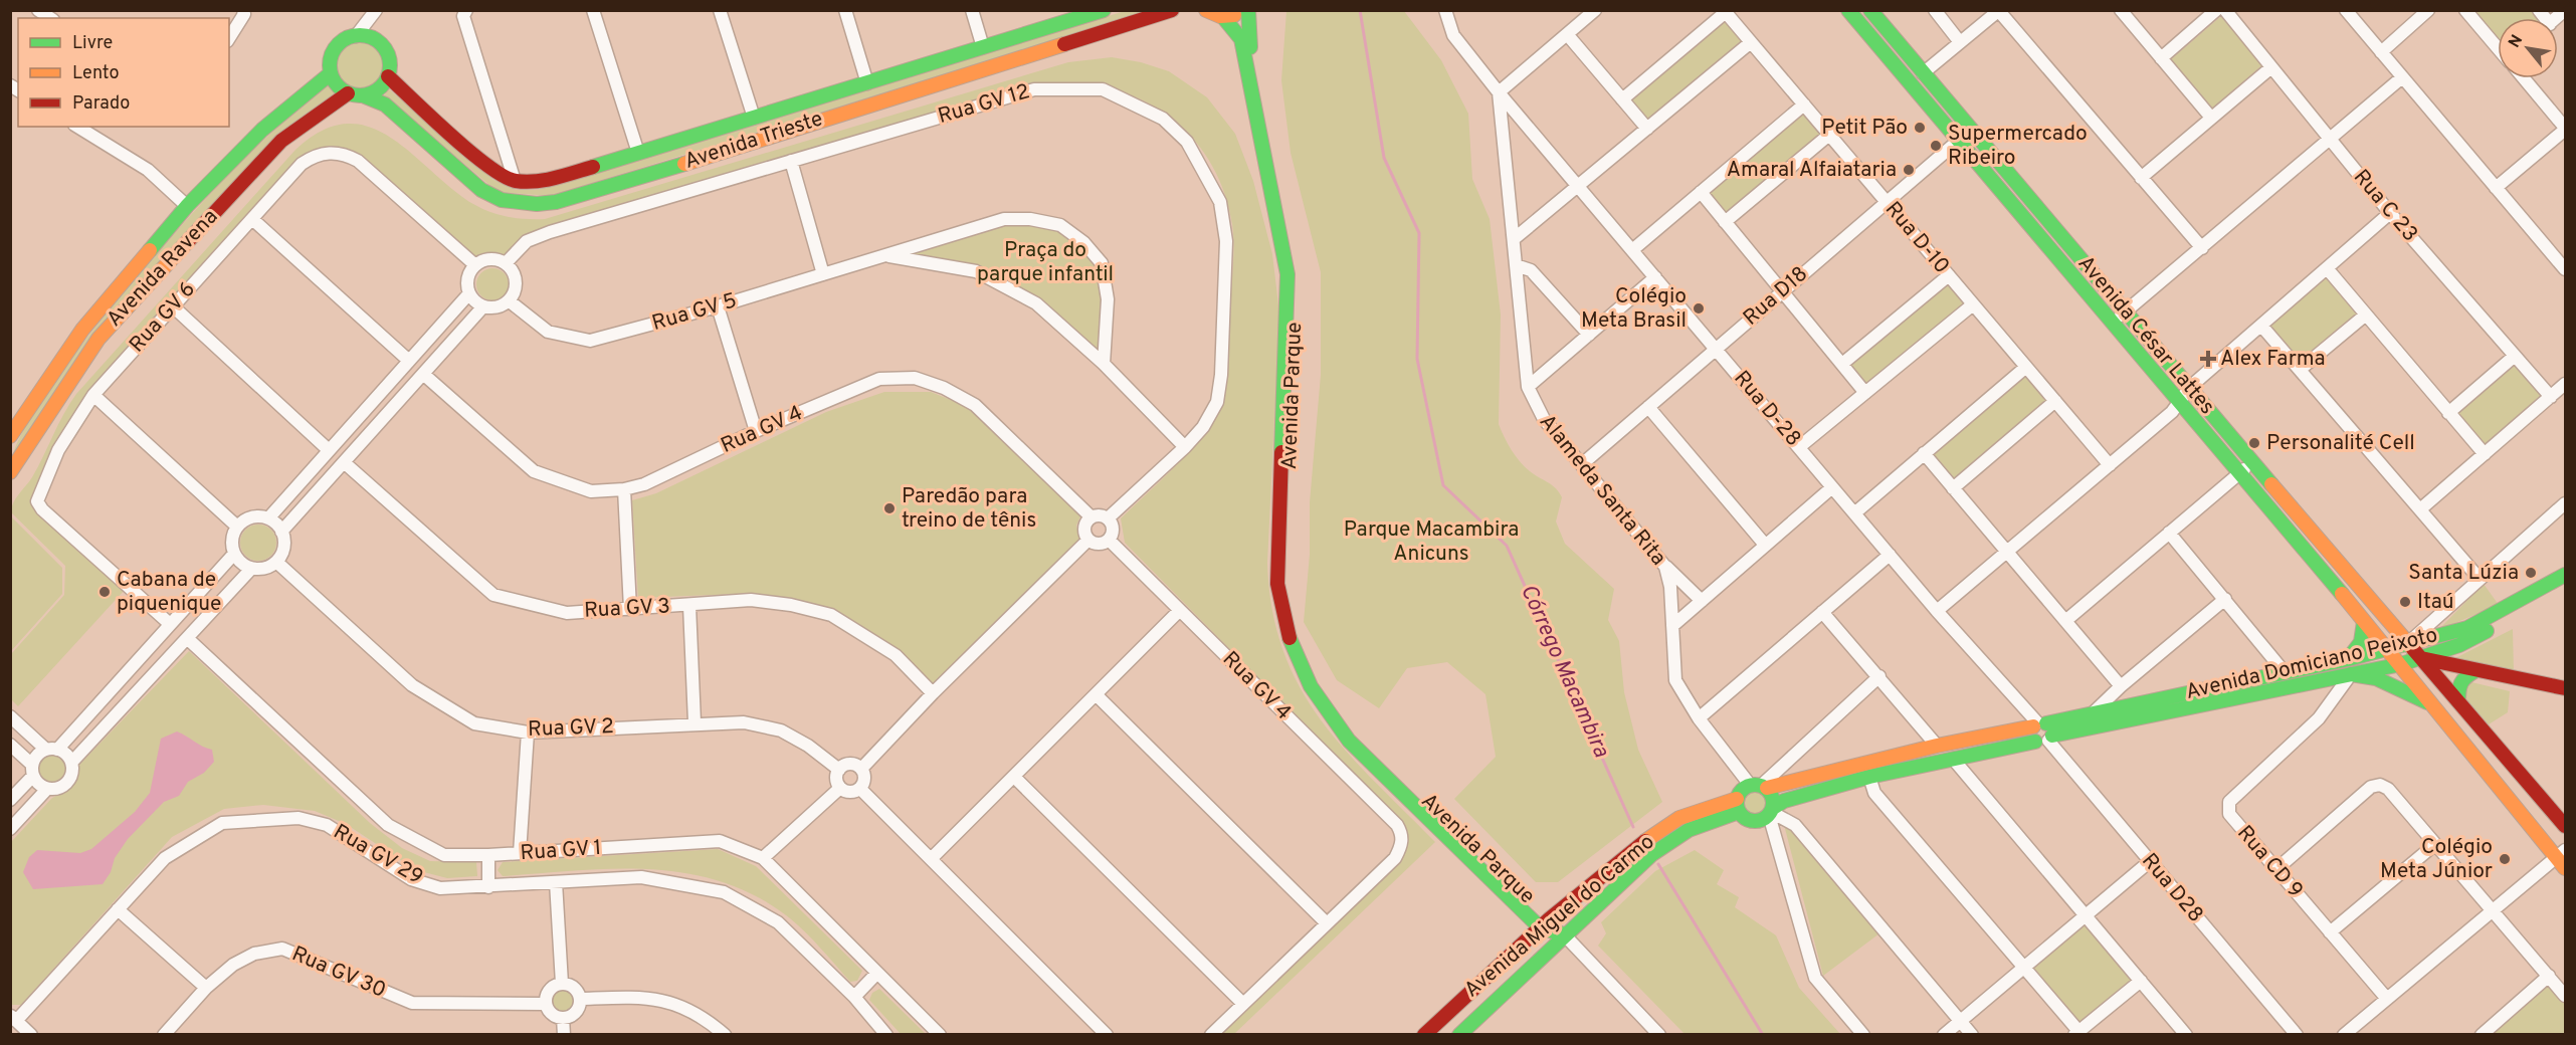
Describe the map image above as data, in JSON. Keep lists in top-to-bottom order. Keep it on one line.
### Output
{"streets":{"street":["Rua GV 12","Avenida Trieste","Rua C 23","Rua D-10","Avenida Ravena","Rua D18","Rua GV 5","Rua GV 6","Avenida César Lattes","Avenida Parque","Rua D-28","Rua GV 4","Alameda Santa Rita","Rua GV 3","Avenida Domiciano Peixoto","Rua GV 2","Rua GV 1","Rua GV 29","Rua CD 9","Rua D28","Avenida Miguel do Carmo","Rua GV 30"]},"crossings":[["Rua GV 12","Rua GV 5"],["Rua GV 12","Rua GV 6"],["Rua GV 12","Rua GV 4"],["Avenida Trieste","Avenida Ravena"],["Rua D-10","Rua D18"],["Rua D18","Avenida César Lattes"],["Rua D18","Rua D-28"],["Rua D18","Alameda Santa Rita"],["Rua GV 5","Rua GV 6"],["Avenida César Lattes","Avenida Domiciano Peixoto"],["Avenida Parque","Avenida Miguel do Carmo"],["Rua D-28","Alameda Santa Rita"],["Rua D-28","Avenida Domiciano Peixoto"],["Rua D-28","Rua D28"],["Alameda Santa Rita","Avenida Domiciano Peixoto"],["Alameda Santa Rita","Avenida Miguel do Carmo"],["Avenida Domiciano Peixoto","Rua CD 9"],["Avenida Domiciano Peixoto","Rua D28"],["Avenida Domiciano Peixoto","Avenida Miguel do Carmo"]],"water":["Córrego Macambira"],"parks":["Praça do parque infantil","Parque Macambira Anicuns"],"places":{"other":["Petit Pão","Supermercado Ribeiro","Amaral Alfaiataria","Colégio Meta Brasil","Personalité Cell","Paredão para treino de tênis","Santa Lúzia","Cabana de piquenique","Itaú","Colégio Meta Júnior"],"health":["Alex Farma"]},"legend":["Livre","Lento","Parado"],"north":"top left"}
